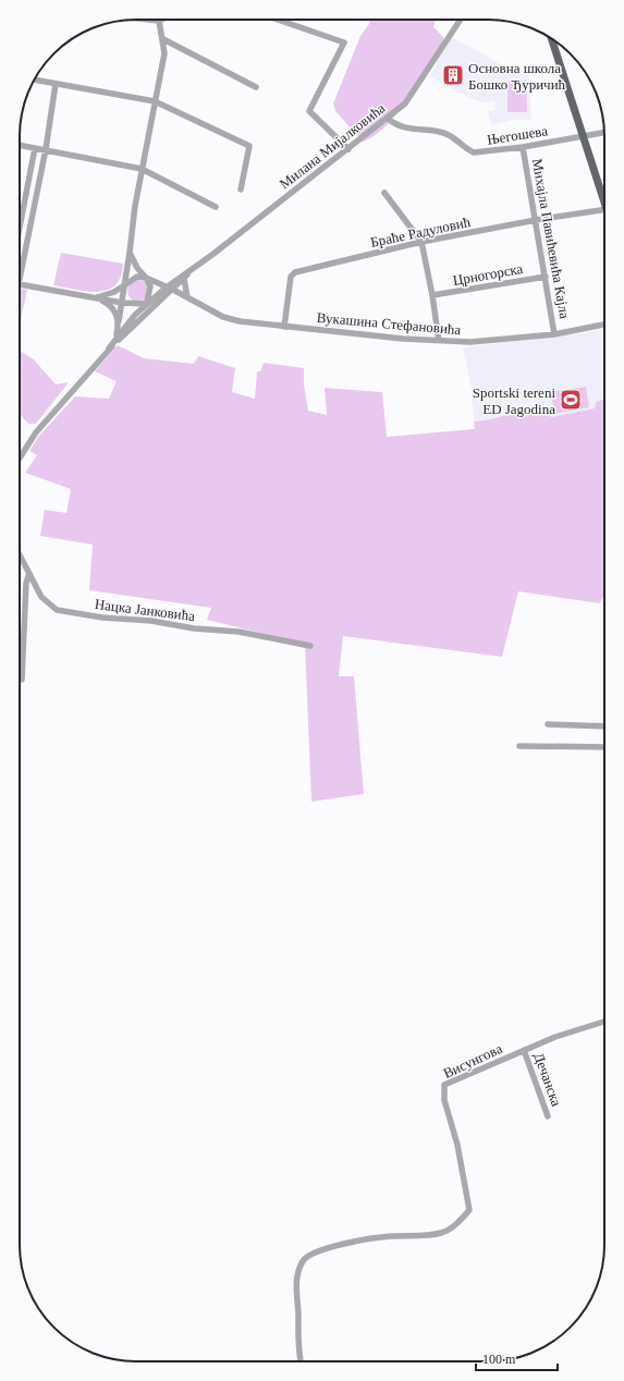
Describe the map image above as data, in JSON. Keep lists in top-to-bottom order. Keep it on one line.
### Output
{"streets":{"street":["Његошева","Милана Мијалковића","Браће Радуловић","Михајла Павићевића Кајла","Црногорска","Вукашина Стефановића","Нацка Јанковића","Висунгова","Дечанска"]},"crossings":[["Његошева","Милана Мијалковића"],["Његошева","Михајла Павићевића Кајла"],["Милана Мијалковића","Вукашина Стефановића"],["Браће Радуловић","Михајла Павићевића Кајла"],["Браће Радуловић","Вукашина Стефановића"],["Михајла Павићевића Кајла","Црногорска"],["Михајла Павићевића Кајла","Вукашина Стефановића"],["Висунгова","Дечанска"]],"places":{"building":["Основна школа Бошко Ђуричић"],"sports":["Sportski tereni ED Jagodina"]},"scale_bar":"100 m"}
